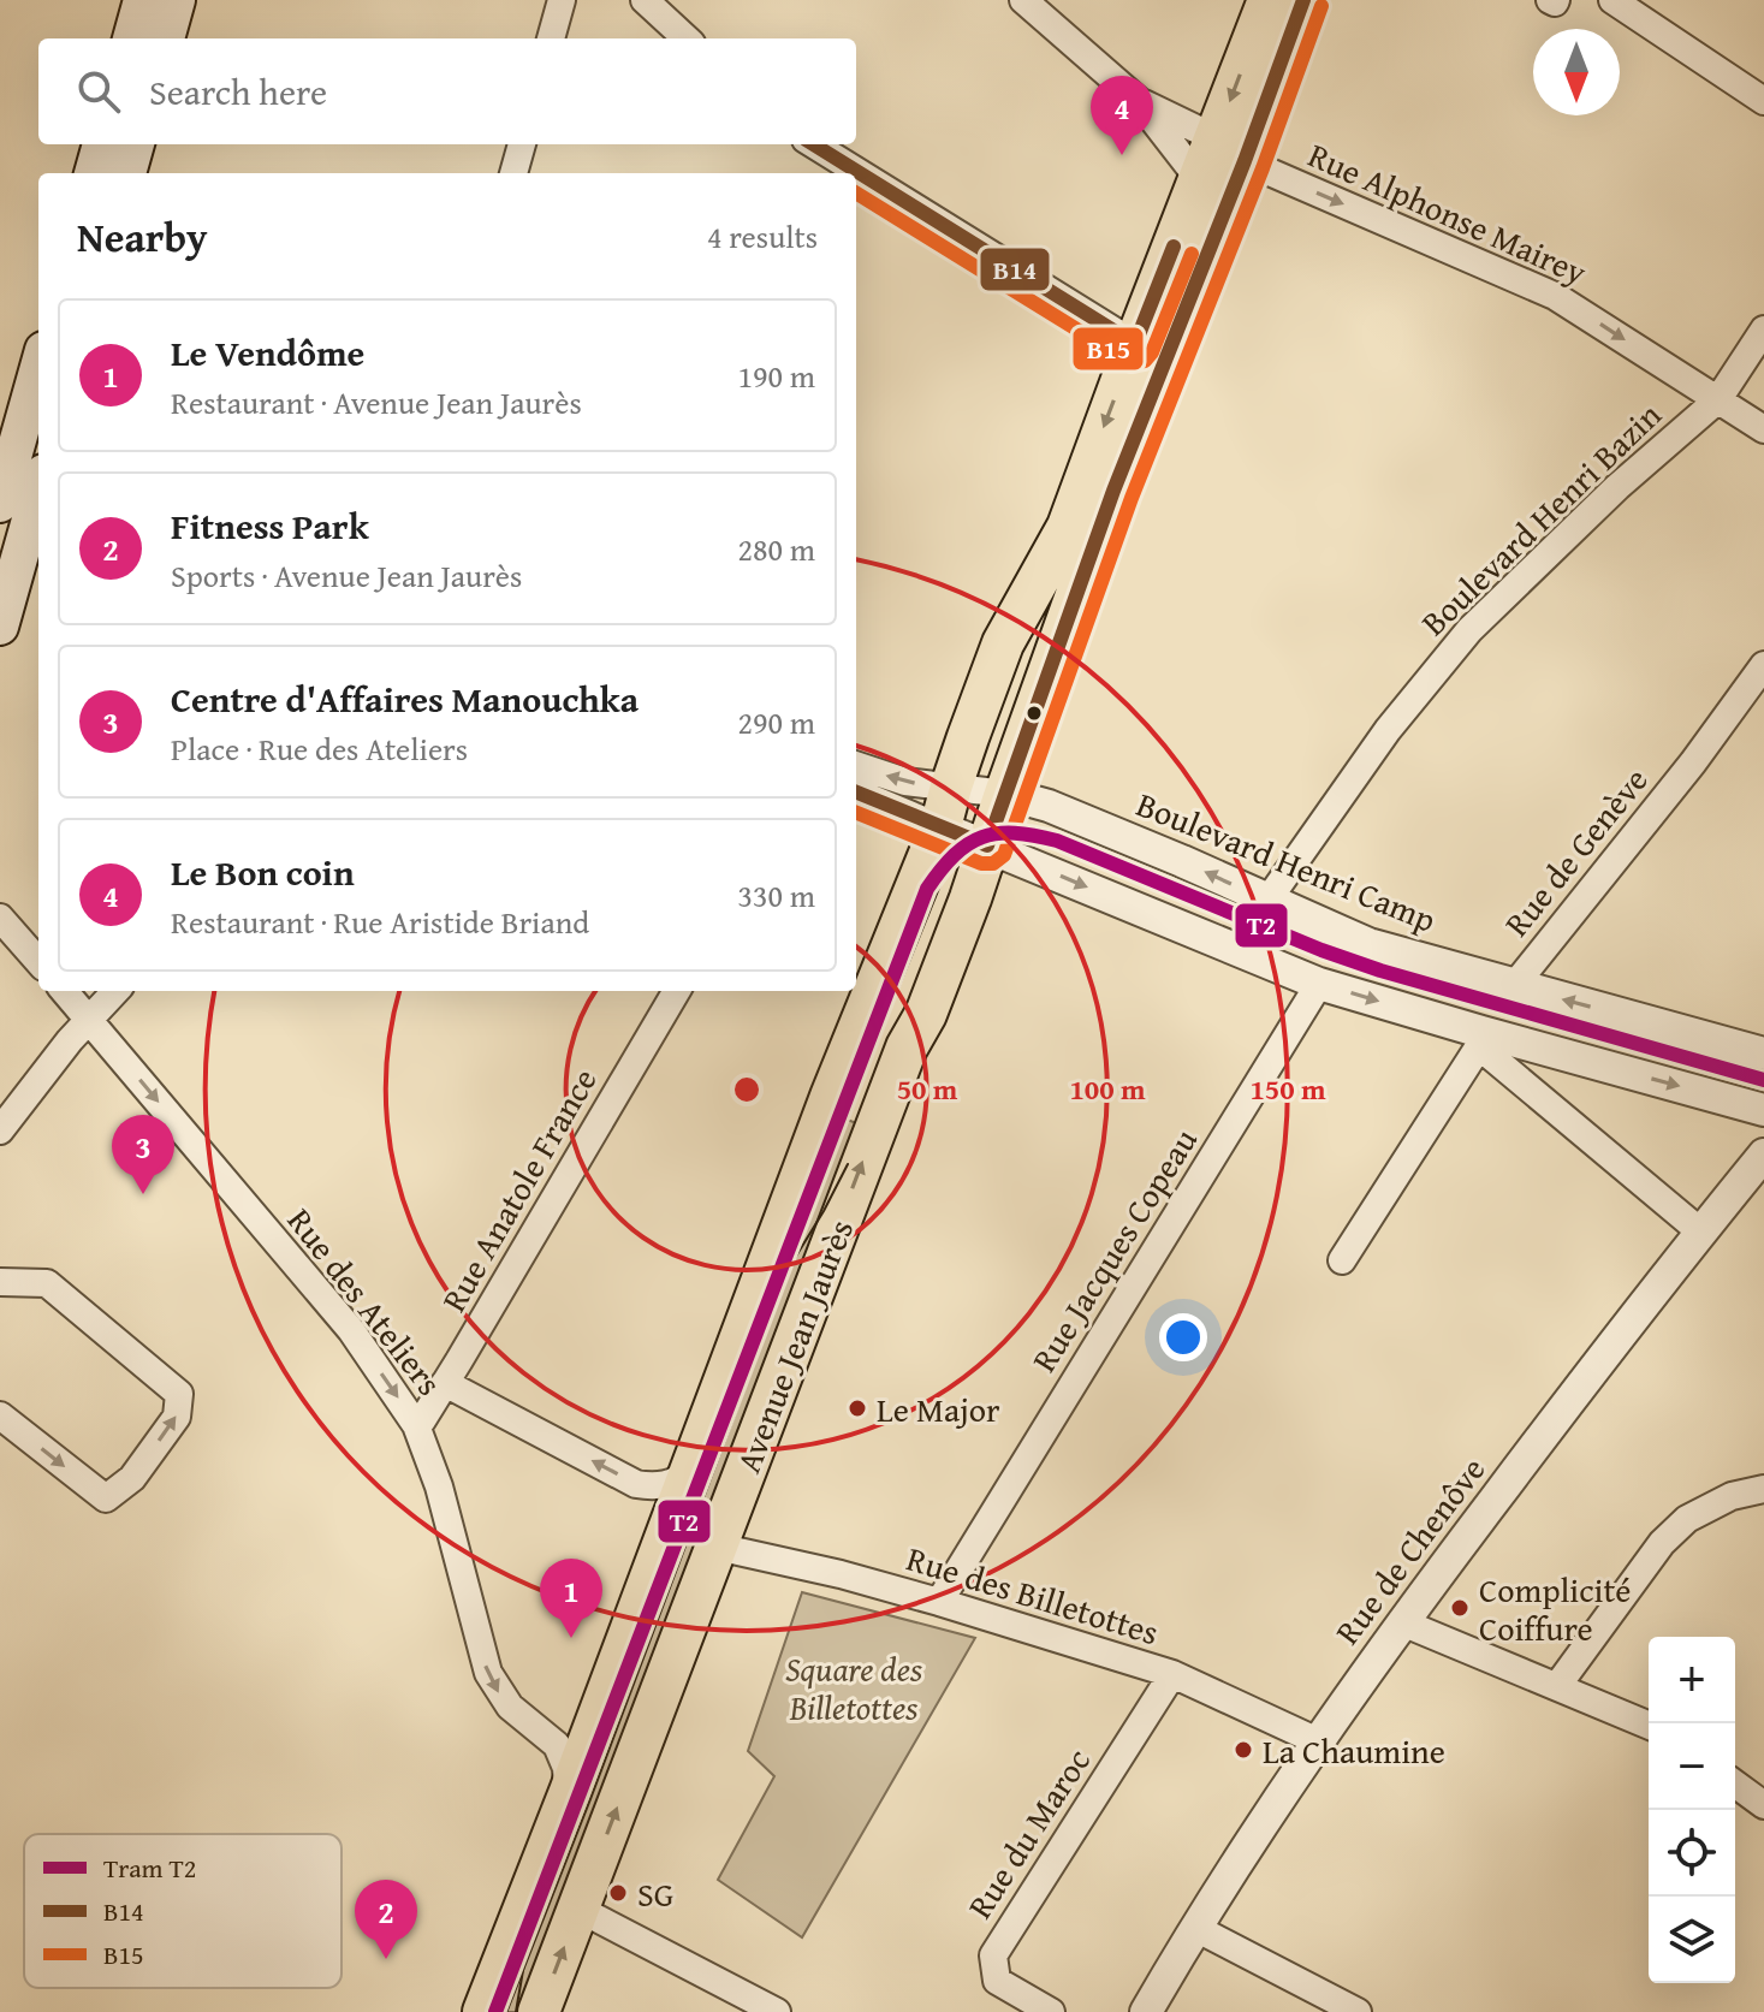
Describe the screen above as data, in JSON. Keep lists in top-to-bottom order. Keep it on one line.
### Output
{"streets":{"main road":["Avenue Jean Jaurès"],"street":["Rue Alphonse Mairey","Boulevard Henri Bazin","Rue de Genève","Boulevard Henri Camp","Rue Anatole France","Rue Jacques Copeau","Rue des Ateliers","Rue de Chenôve","Rue des Billetottes","Rue du Maroc"]},"crossings":[["Rue Alphonse Mairey","Boulevard Henri Bazin"],["Boulevard Henri Bazin","Boulevard Henri Camp"],["Rue de Genève","Boulevard Henri Camp"],["Boulevard Henri Camp","Avenue Jean Jaurès"],["Rue Anatole France","Rue des Ateliers"],["Rue Jacques Copeau","Rue des Billetottes"],["Rue des Ateliers","Avenue Jean Jaurès"],["Avenue Jean Jaurès","Rue des Billetottes"],["Rue de Chenôve","Rue des Billetottes"],["Rue des Billetottes","Rue du Maroc"]],"one_way":["Rue Alphonse Mairey","Rue des Ateliers"],"parks":["Square des Billetottes"],"places":["Le Major","Complicité Coiffure","La Chaumine","SG"],"lines":["transit line B14","transit line B15","tram line T2"],"legend":["Tram T2","B14","B15"],"north":"bottom","page":{"search":"Search here","pins":["4","3","1","2"],"heading":["Nearby","4 results"],"list":[{"mark":"1","name":"Le Vendôme","note":"Restaurant · Avenue Jean Jaurès","value":"190 m"},{"mark":"2","name":"Fitness Park","note":"Sports · Avenue Jean Jaurès","value":"280 m"},{"mark":"3","name":"Centre d'Affaires Manouchka","note":"Place · Rue des Ateliers","value":"290 m"},{"mark":"4","name":"Le Bon coin","note":"Restaurant · Rue Aristide Briand","value":"330 m"}],"map_buttons":["+","−"]},"rings":["50 m","100 m","150 m"]}
